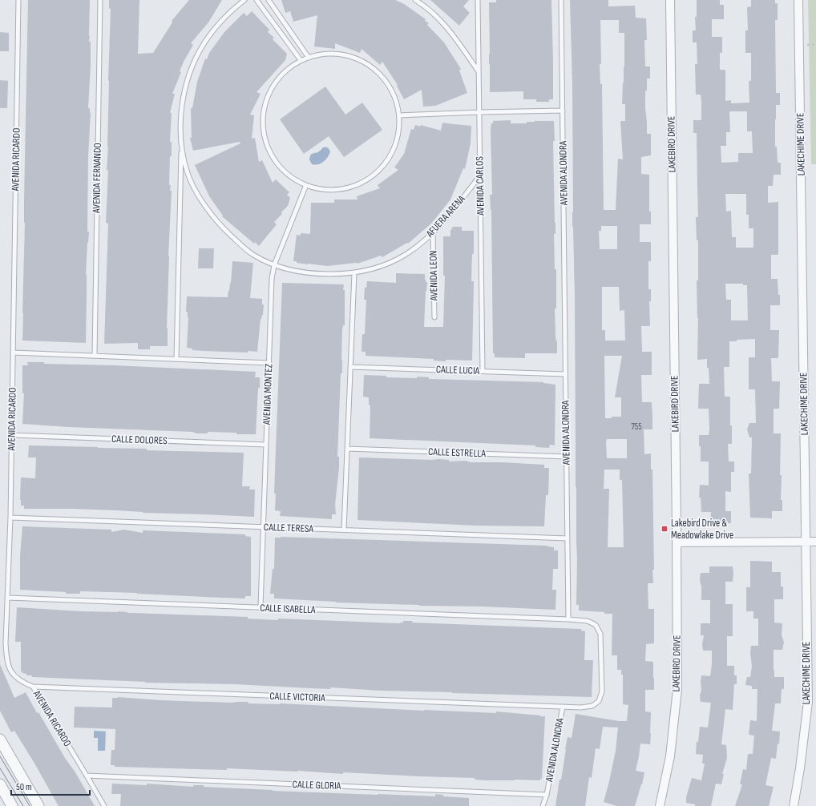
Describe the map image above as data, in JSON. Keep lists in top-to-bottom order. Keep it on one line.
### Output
{"streets":{"street":["LAKEBIRD DRIVE","LAKECHIME DRIVE"],"lane":["AVENIDA RICARDO","AVENIDA ALONDRA","AVENIDA FERNANDO","AVENIDA CARLOS","AFUERA ARENA","AVENIDA LEON","CALLE LUCIA","AVENIDA MONTEZ","CALLE DOLORES","CALLE ESTRELLA","CALLE TERESA","CALLE ISABELLA","CALLE VICTORIA","CALLE GLORIA"]},"crossings":[["AVENIDA RICARDO","CALLE DOLORES"],["AVENIDA RICARDO","CALLE TERESA"],["AVENIDA RICARDO","CALLE ISABELLA"],["AVENIDA RICARDO","CALLE VICTORIA"],["AVENIDA RICARDO","CALLE GLORIA"],["AVENIDA ALONDRA","CALLE LUCIA"],["AVENIDA ALONDRA","CALLE ESTRELLA"],["AVENIDA ALONDRA","CALLE TERESA"],["AVENIDA ALONDRA","CALLE ISABELLA"],["AVENIDA ALONDRA","CALLE VICTORIA"],["AVENIDA ALONDRA","CALLE GLORIA"],["AVENIDA CARLOS","AFUERA ARENA"],["AVENIDA CARLOS","CALLE LUCIA"],["AFUERA ARENA","AVENIDA LEON"],["AFUERA ARENA","AVENIDA MONTEZ"],["AVENIDA MONTEZ","CALLE DOLORES"],["AVENIDA MONTEZ","CALLE TERESA"],["AVENIDA MONTEZ","CALLE ISABELLA"]],"places":{"transit":["Lakebird Drive & Meadowlake Drive"]},"house_numbers":["755"],"scale_bar":"50 m"}
